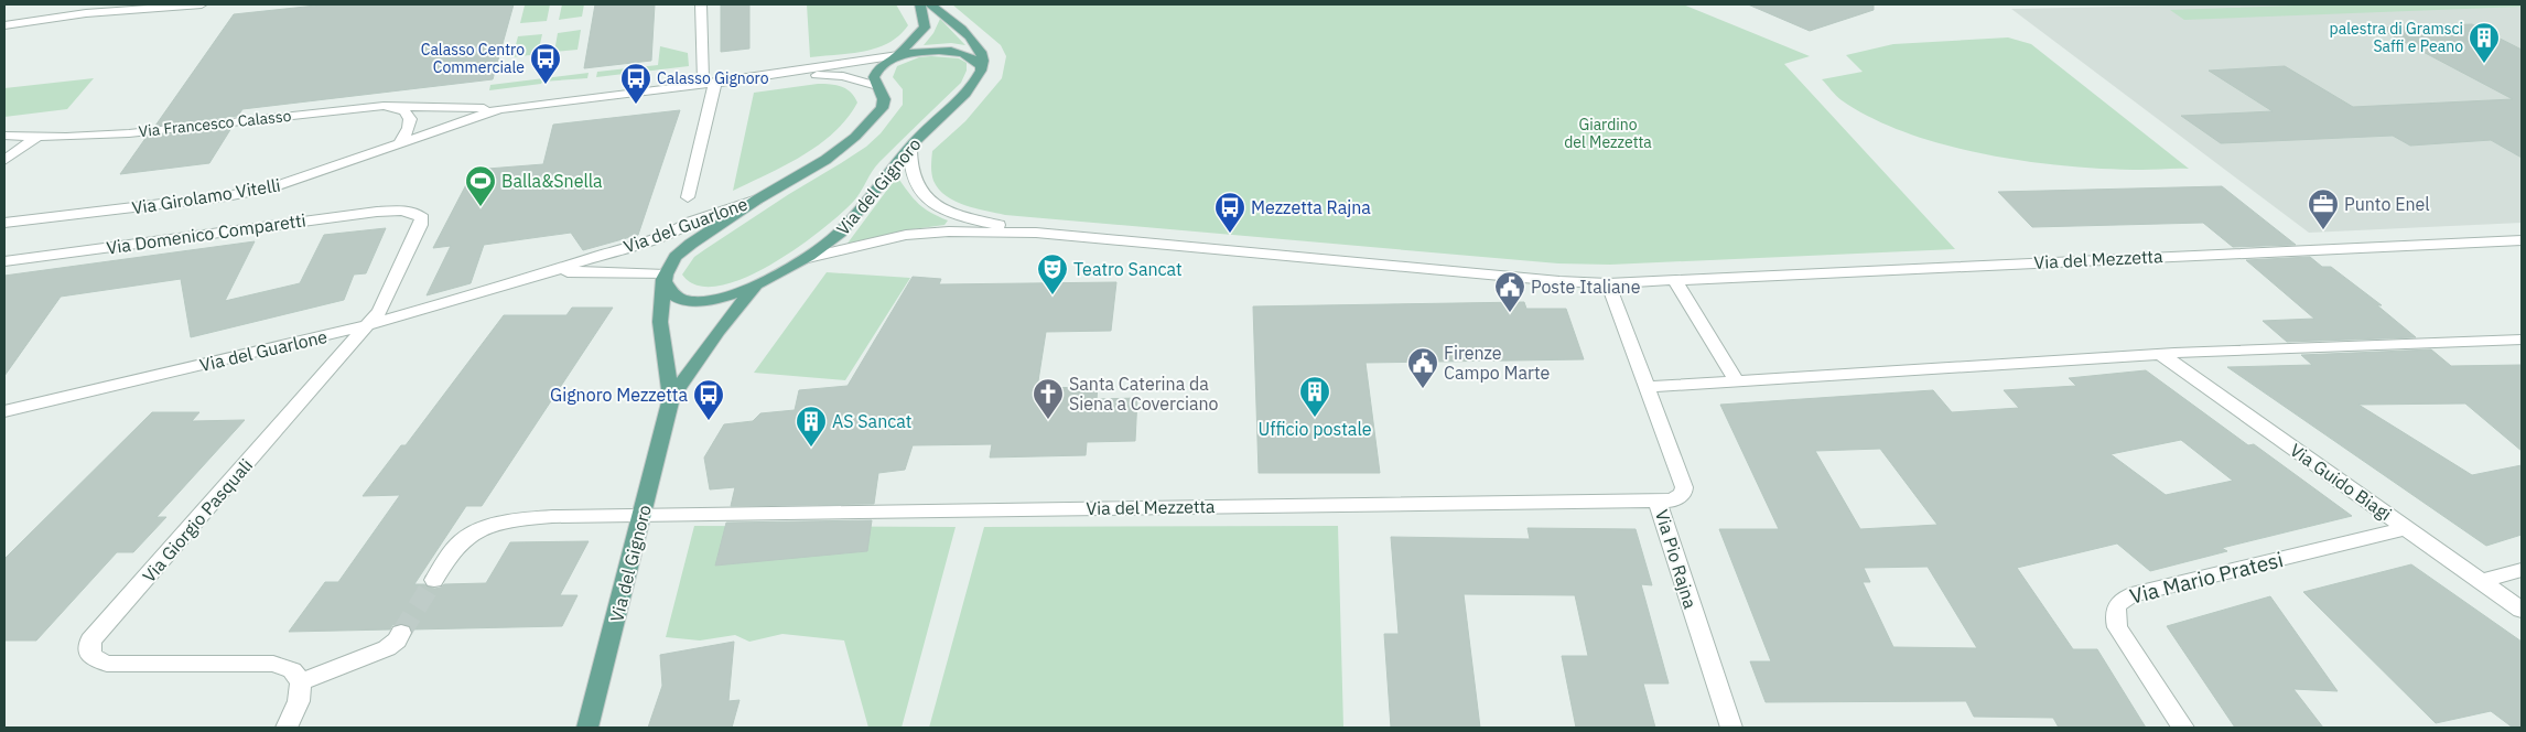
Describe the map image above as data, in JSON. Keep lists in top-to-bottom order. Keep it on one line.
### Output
{"streets":{"main road":["Via del Gignoro"],"street":["Via Francesco Calasso","Via Girolamo Vitelli","Via del Guarlone","Via Domenico Comparetti","Via del Mezzetta","Via Guido Biagi","Via Giorgio Pasquali","Via Pio Rajna","Via Mario Pratesi"]},"crossings":[["Via Francesco Calasso","Via Girolamo Vitelli"],["Via del Gignoro","Via del Guarlone"],["Via del Gignoro","Via del Mezzetta"],["Via del Guarlone","Via Giorgio Pasquali"],["Via Domenico Comparetti","Via Giorgio Pasquali"],["Via del Mezzetta","Via Pio Rajna"],["Via Guido Biagi","Via Mario Pratesi"]],"parks":["Giardino del Mezzetta"],"places":{"building":["palestra di Gramsci Saffi e Peano","Ufficio postale","AS Sancat"],"bus stop":["Calasso Centro Commerciale","Calasso Gignoro","Mezzetta Rajna","Gignoro Mezzetta"],"sports":["Balla&Snella"],"office":["Punto Enel"],"theatre":["Teatro Sancat"],"public building":["Poste Italiane","Firenze Campo Marte"],"church":["Santa Caterina da Siena a Coverciano"]}}
